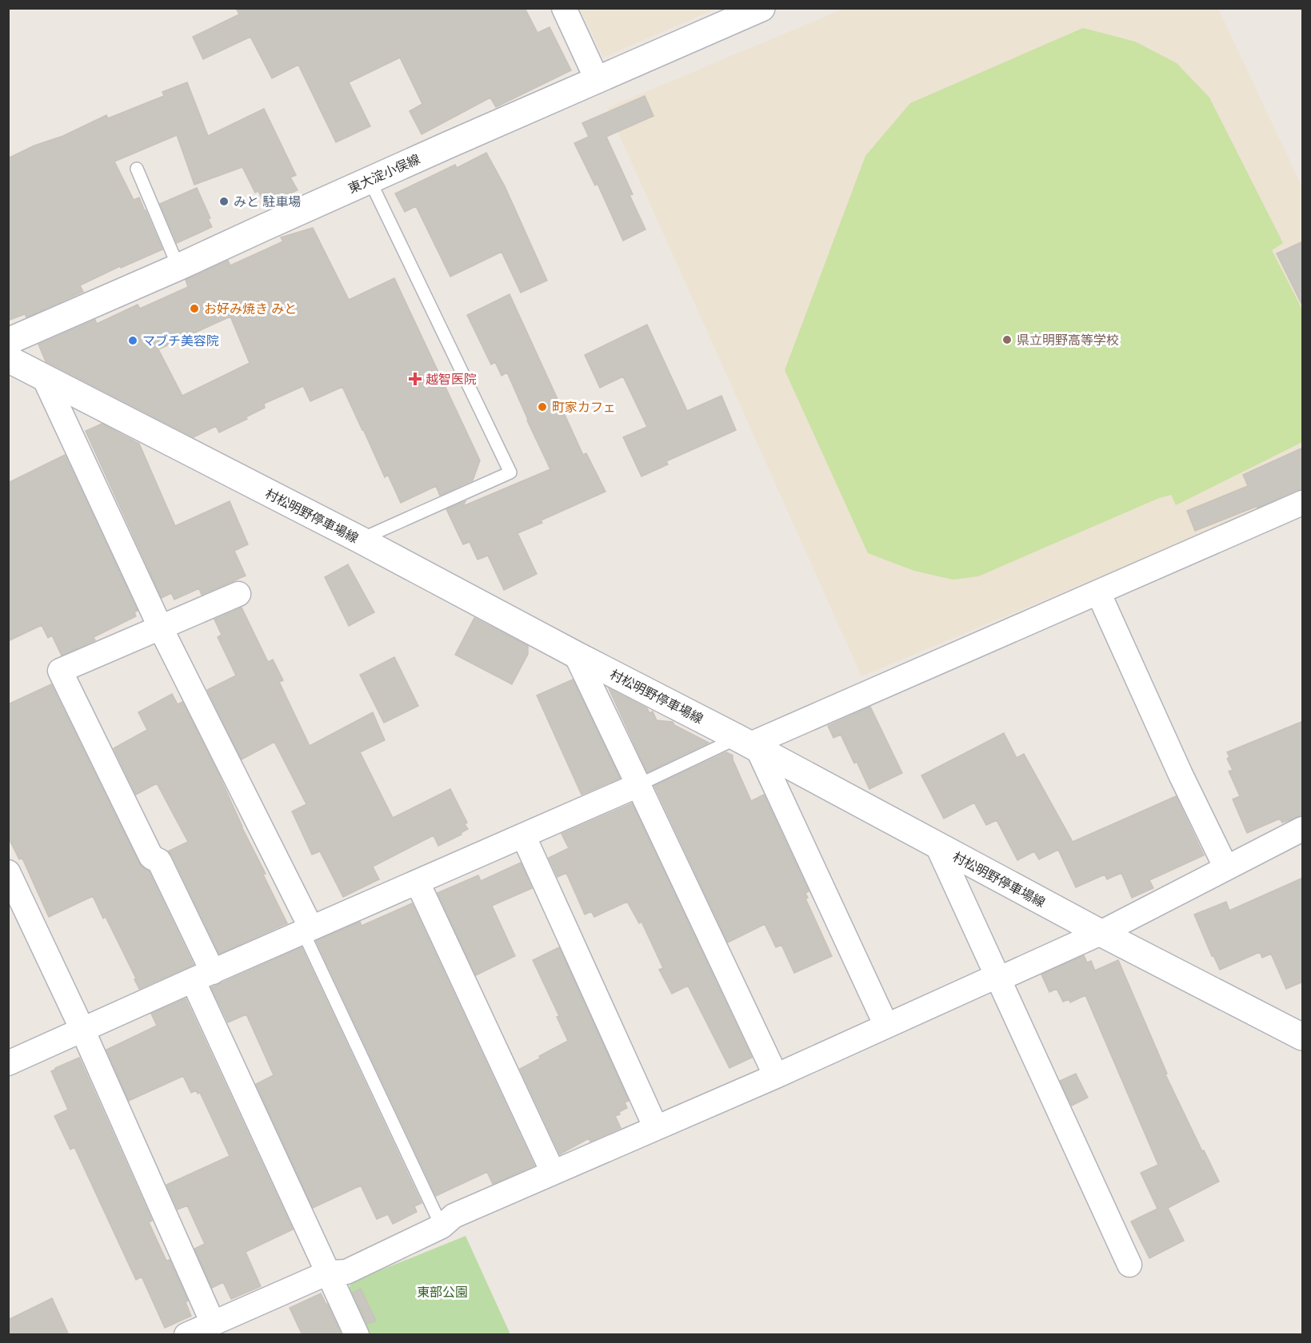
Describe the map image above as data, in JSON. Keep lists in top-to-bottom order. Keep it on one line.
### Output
{"streets":{"main road":["東大淀小俣線","村松明野停車場線"]},"parks":["東部公園"],"places":{"other":["みと 駐車場","お好み焼き みと","県立明野高等学校","マブチ美容院","町家カフェ"],"health":["越智医院"]}}
